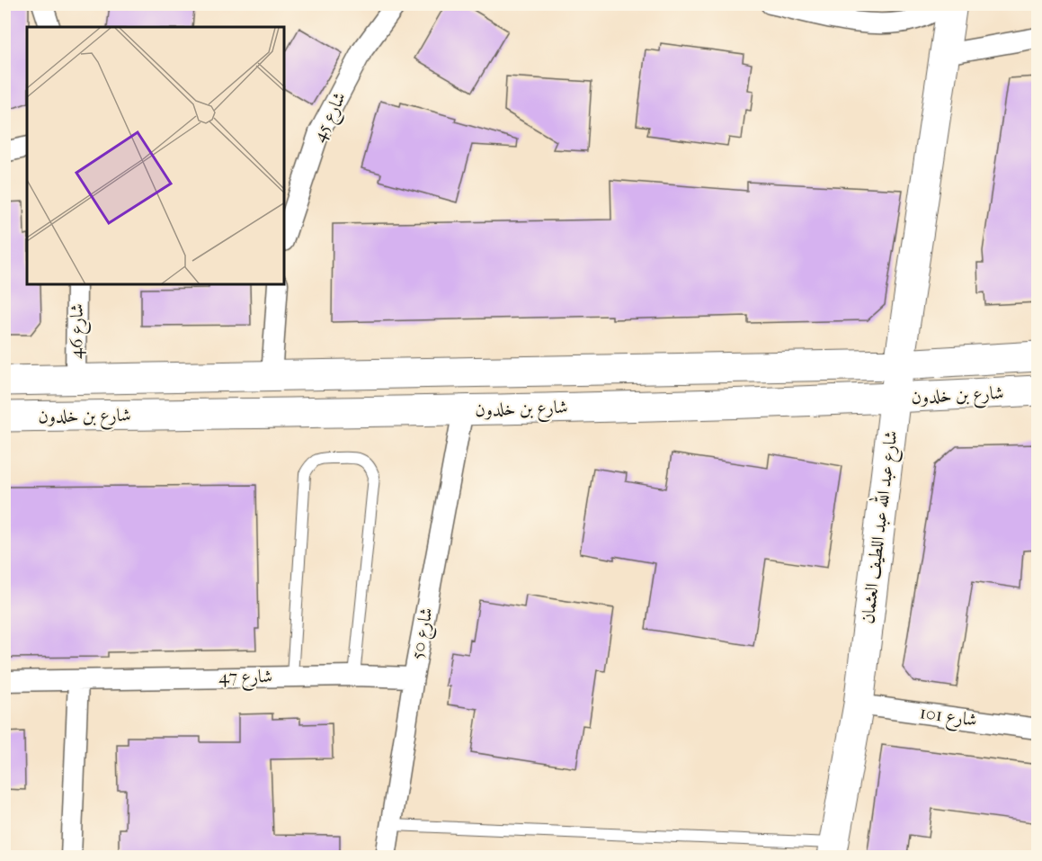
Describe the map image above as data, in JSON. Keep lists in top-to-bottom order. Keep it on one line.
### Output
{"streets":{"street":["شارع 45","شارع 46","شارع بن خلدون","شارع عبد الله عبد اللطيف العثمان","شارع 50","شارع 47","شارع 101"]},"crossings":[["شارع 46","شارع بن خلدون"],["شارع بن خلدون","شارع عبد الله عبد اللطيف العثمان"],["شارع بن خلدون","شارع 50"],["شارع عبد الله عبد اللطيف العثمان","شارع 101"],["شارع 50","شارع 47"]]}
